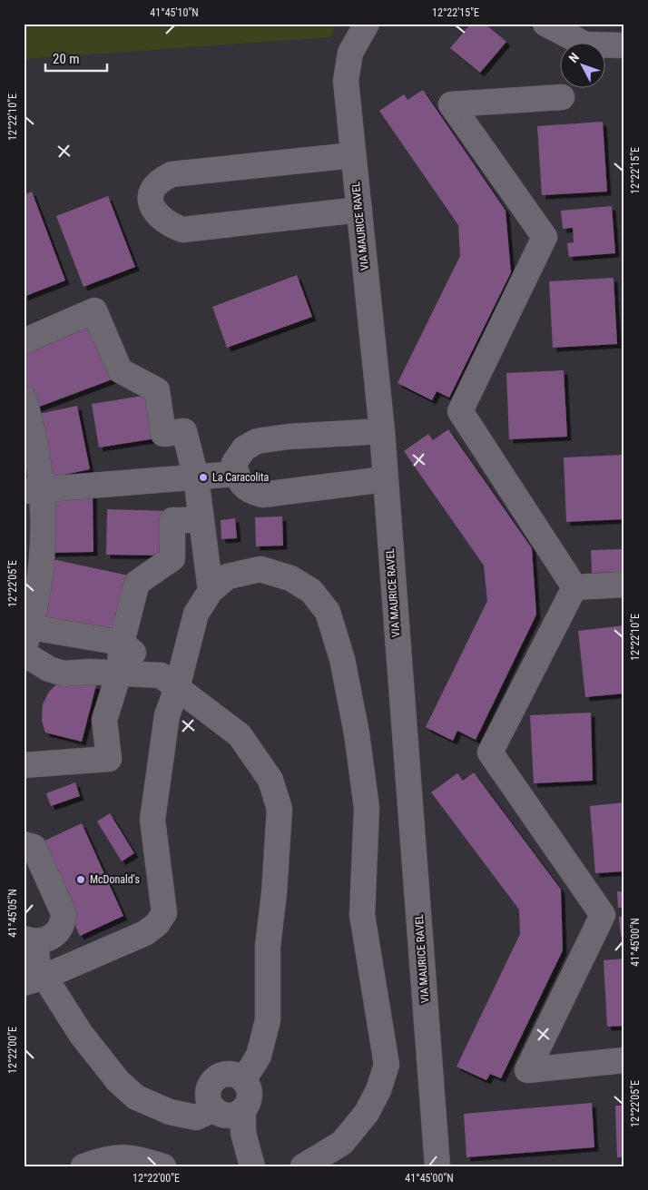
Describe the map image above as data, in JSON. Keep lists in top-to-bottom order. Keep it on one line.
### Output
{"streets":{"street":["VIA MAURICE RAVEL"]},"places":["La Caracolita","McDonald's"],"scale_bar":"20 m","north":"top left","coordinates":["41°45'10\"N","12°22'15\"E","12°22'10\"E","12°22'05\"E","41°45'05\"N","41°45'00\"N","12°22'00\"E"]}
